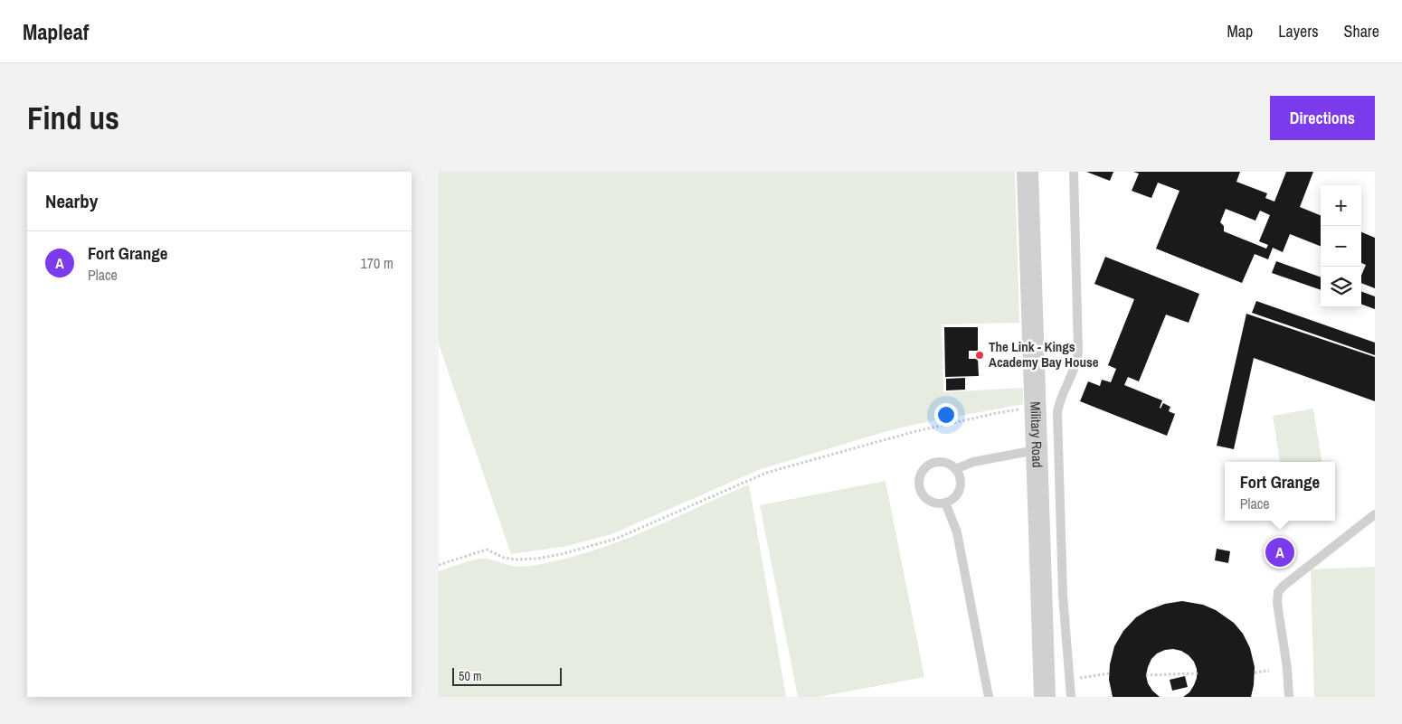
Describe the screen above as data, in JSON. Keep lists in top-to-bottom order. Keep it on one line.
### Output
{"streets":{"street":["Military Road"]},"places":["The Link - Kings Academy Bay House"],"scale_bar":"50 m","page":{"header":"Mapleaf","nav":["Map","Layers","Share"],"buttons":"Directions","title":"Find us","heading":"Nearby","map_buttons":["+","−"],"list":[{"mark":"A","name":"Fort Grange","note":"Place","value":"170 m"}],"popup":["Fort Grange","Place"],"pins":"A","scale":"50 m"}}
